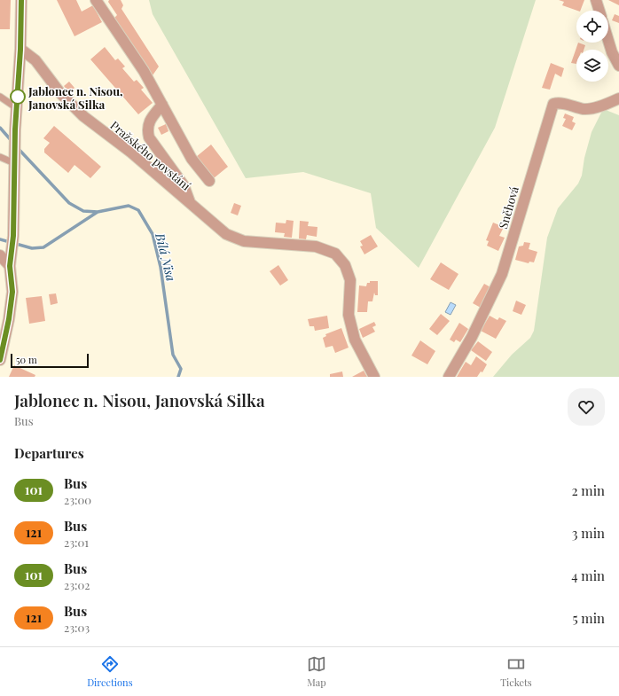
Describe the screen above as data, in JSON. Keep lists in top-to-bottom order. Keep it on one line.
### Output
{"streets":{"street":["Pražského povstání","Sněhová"]},"water":["Bílá Nisa"],"places":["Jablonec n. Nisou, Janovská Silka"],"lines":["bus line 101"],"scale_bar":"50 m","page":{"scale":"50 m","heading":[["Jablonec n. Nisou, Janovská Silka","Bus"],"Departures"],"list":[{"mark":"101","name":"Bus","note":"23:00","value":"2 min"},{"mark":"121","name":"Bus","note":"23:01","value":"3 min"},{"mark":"101","name":"Bus","note":"23:02","value":"4 min"},{"mark":"121","name":"Bus","note":"23:03","value":"5 min"}],"tabs":["Directions","Map","Tickets"]}}
